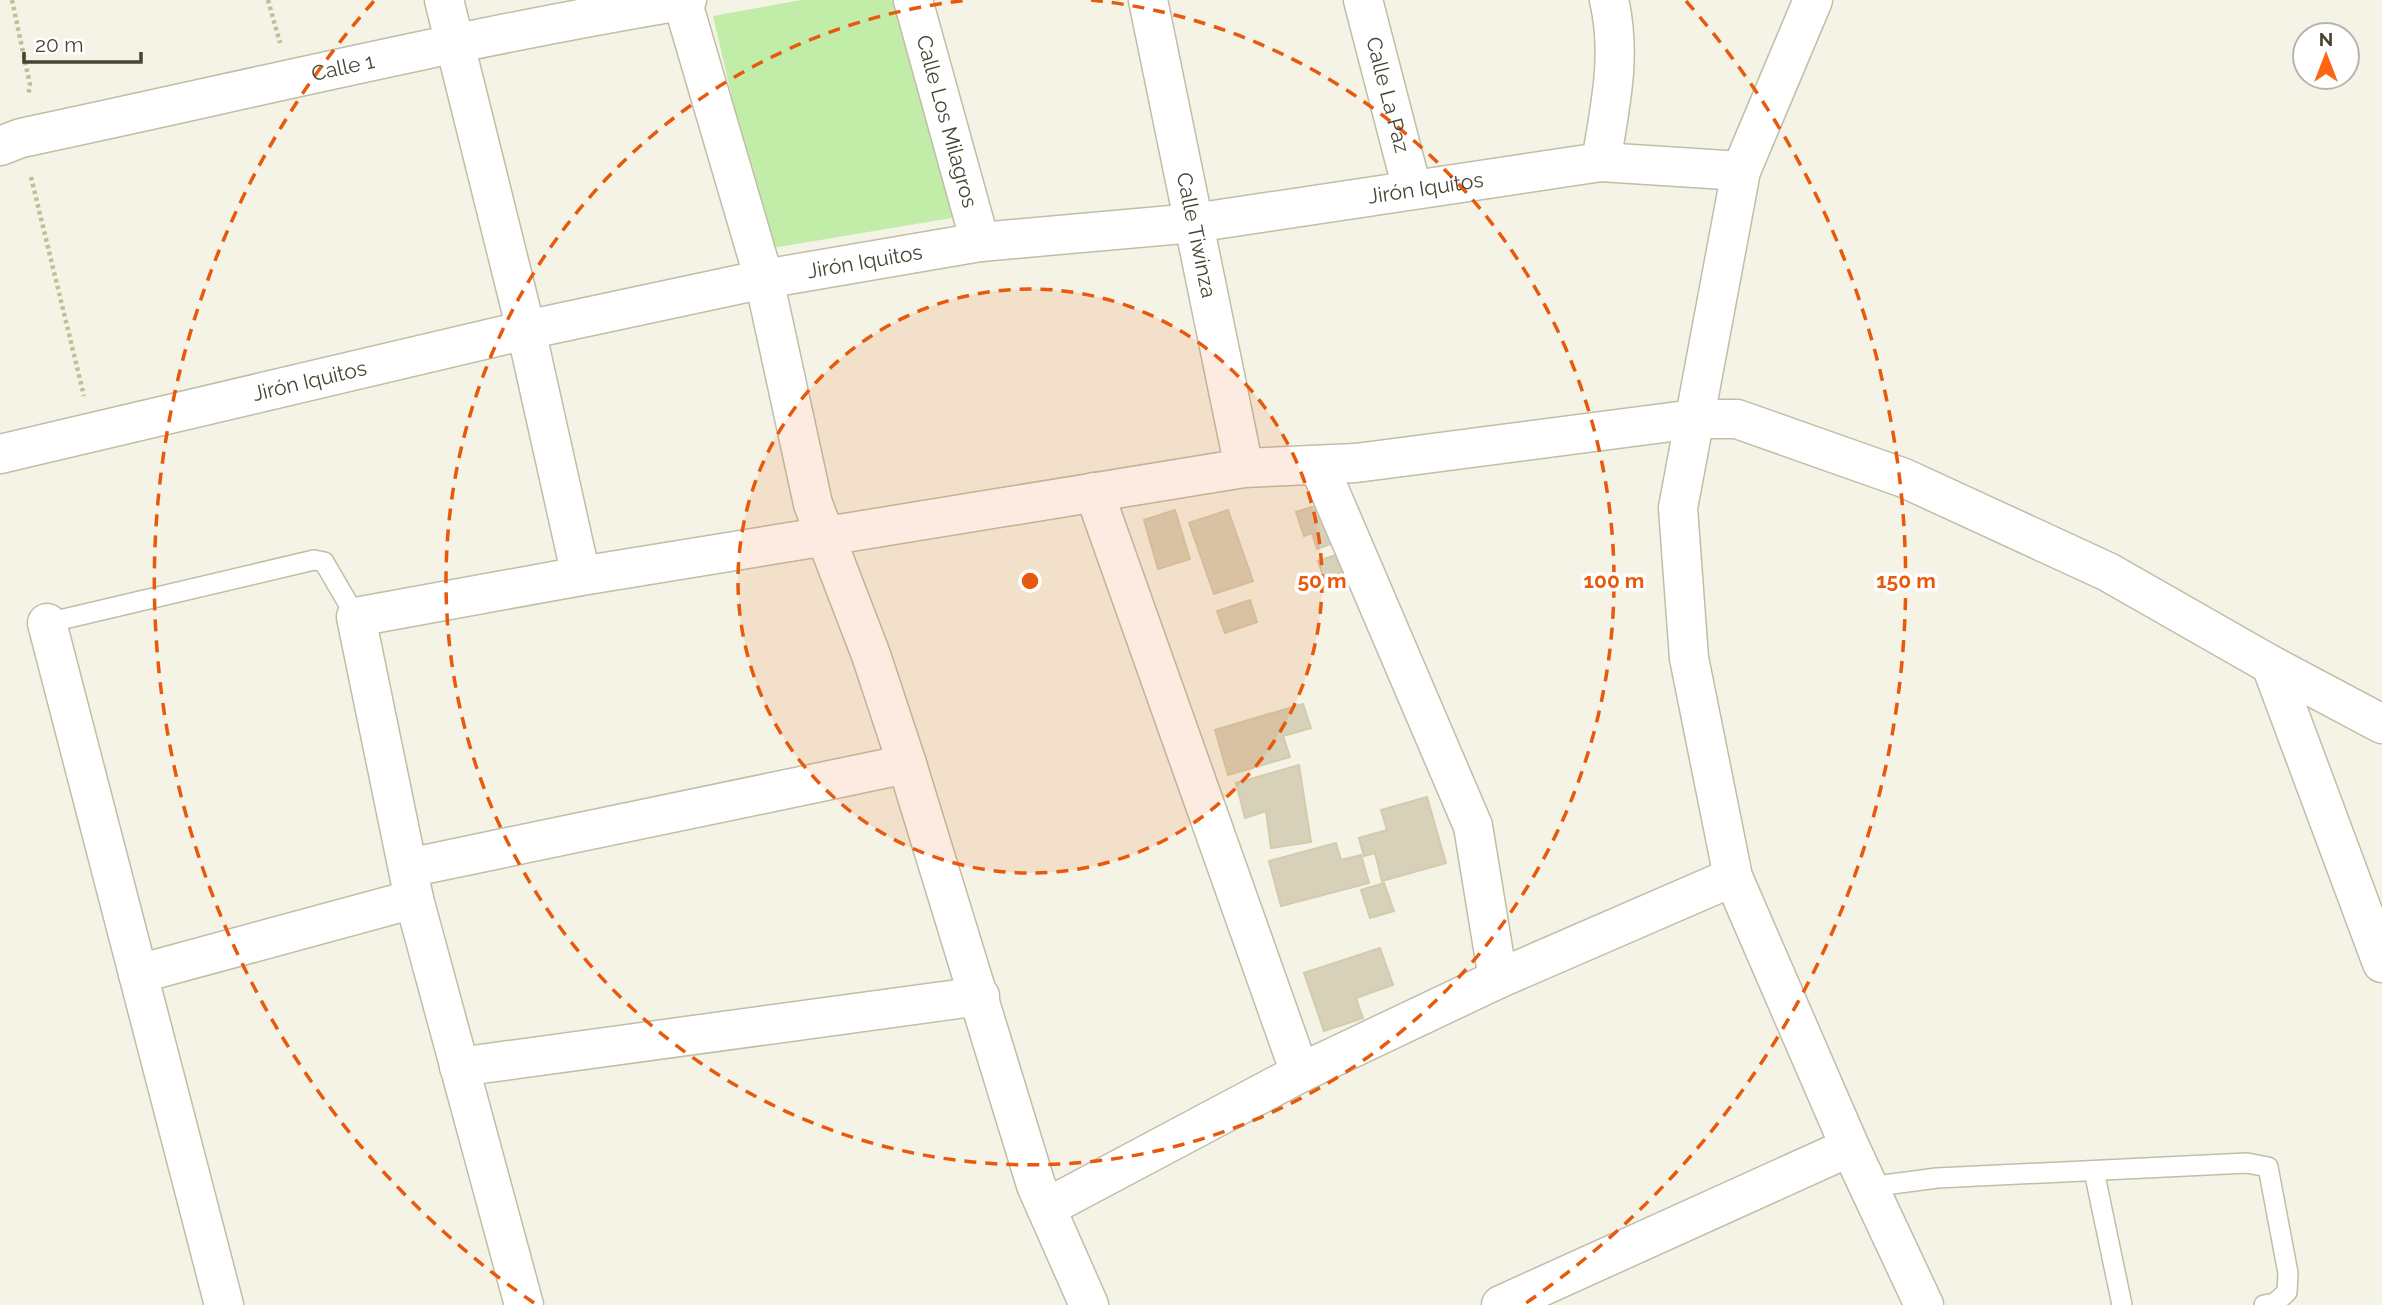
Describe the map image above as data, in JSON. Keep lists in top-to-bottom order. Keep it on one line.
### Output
{"streets":{"street":["Calle 1","Calle La Paz","Calle Los Milagros","Jirón Iquitos","Calle Tiwinza"]},"crossings":[["Calle La Paz","Jirón Iquitos"],["Calle Los Milagros","Jirón Iquitos"],["Jirón Iquitos","Calle Tiwinza"]],"scale_bar":"20 m","north":"top","rings":["50 m","100 m","150 m"]}
